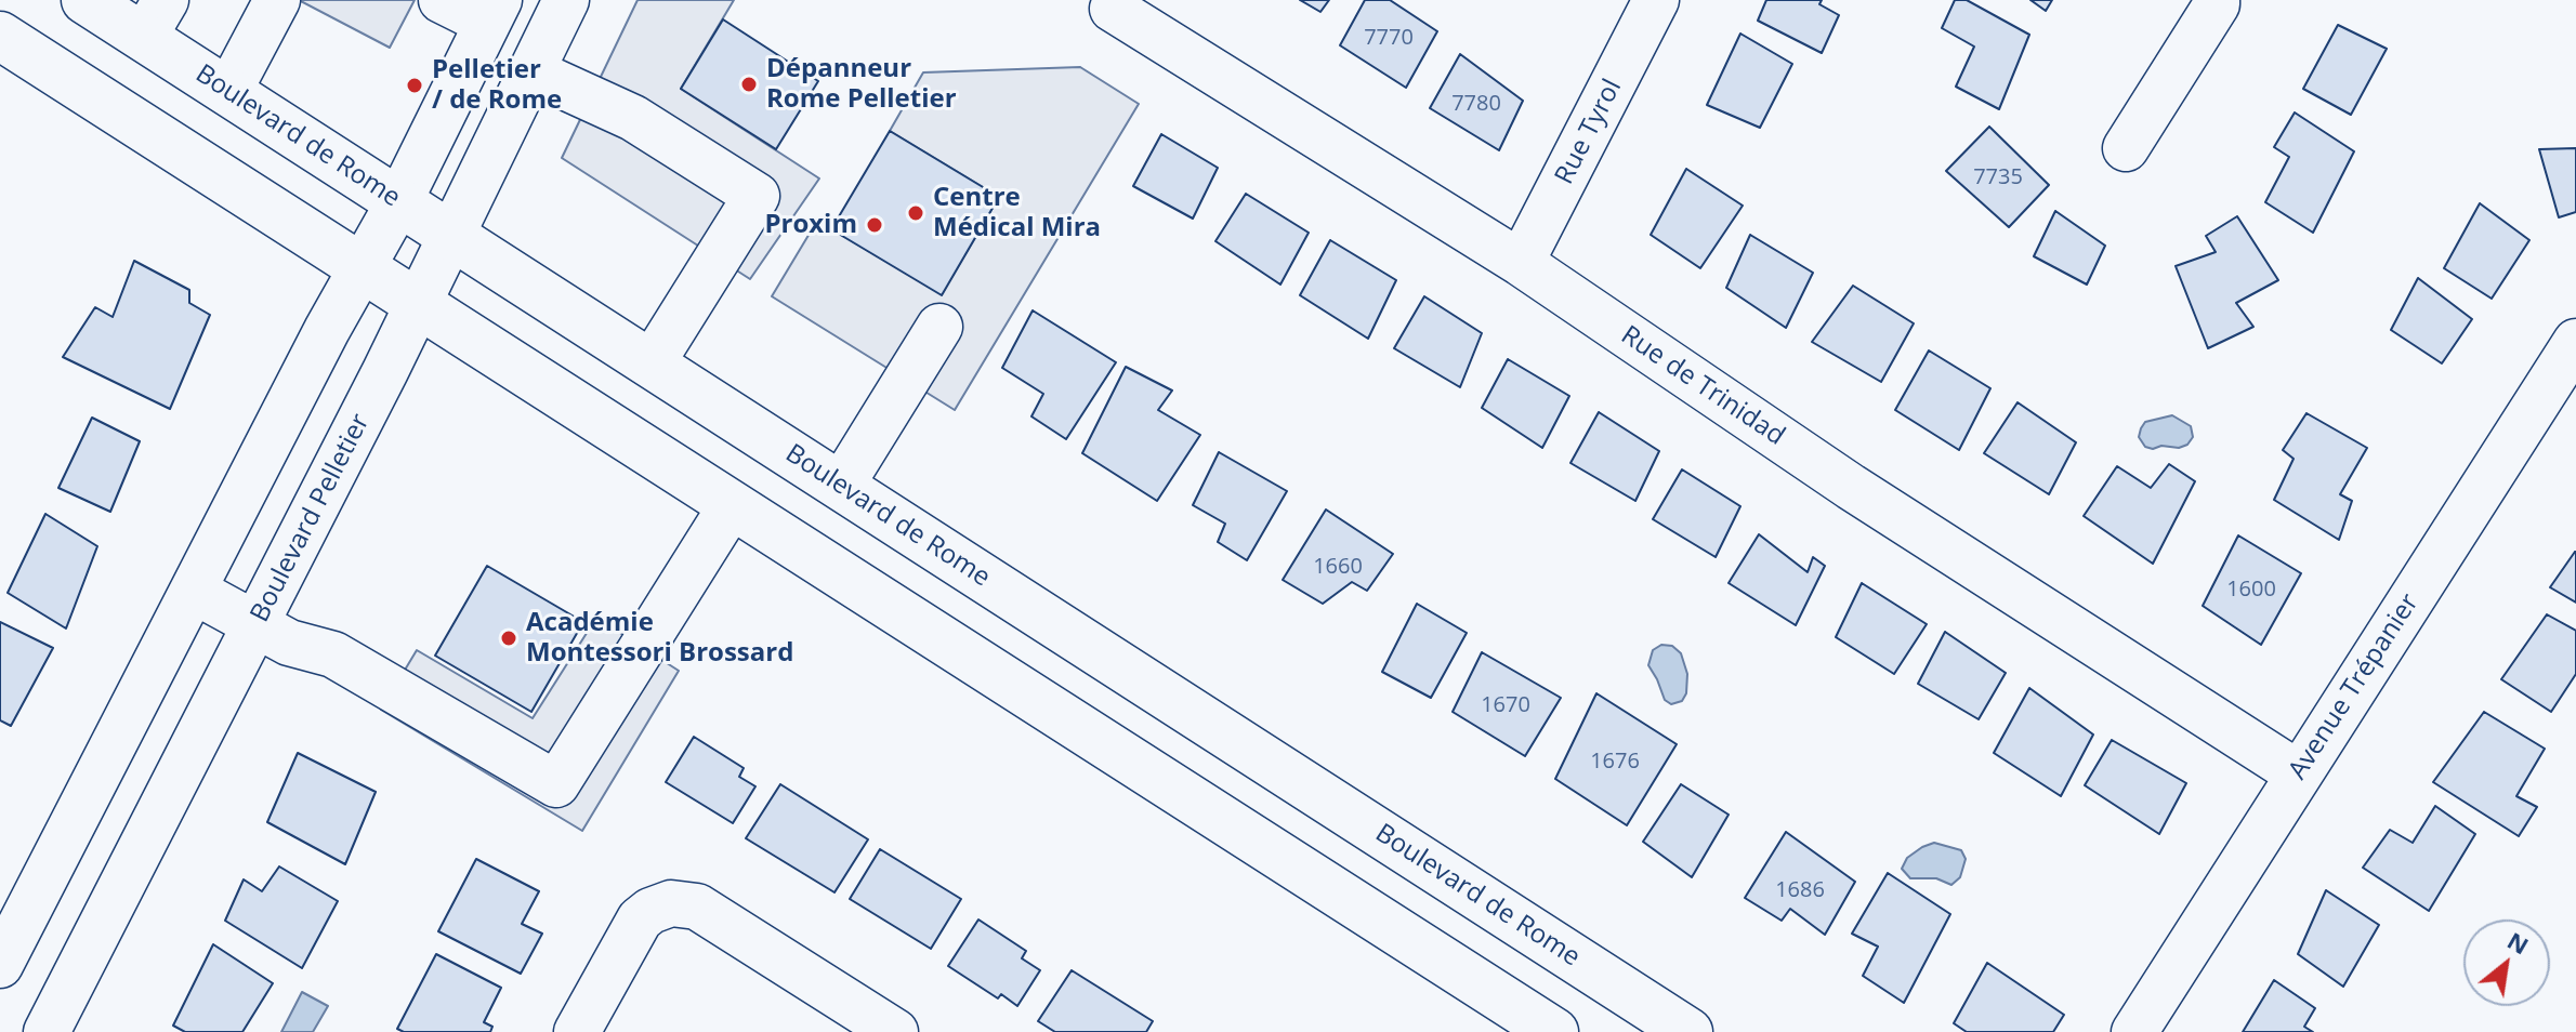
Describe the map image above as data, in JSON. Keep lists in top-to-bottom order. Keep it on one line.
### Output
{"streets":{"main road":["Boulevard de Rome"],"street":["Rue Tyrol","Rue de Trinidad","Boulevard Pelletier","Avenue Trépanier"]},"crossings":[["Rue Tyrol","Rue de Trinidad"],["Boulevard de Rome","Boulevard Pelletier"],["Rue de Trinidad","Avenue Trépanier"]],"places":["Dépanneur Rome Pelletier","Pelletier / de Rome","Centre Médical Mira","Proxim","Académie Montessori Brossard"],"house_numbers":["7770","7780","7735","1660","1600","1670","1676","1686"],"north":"top right"}
